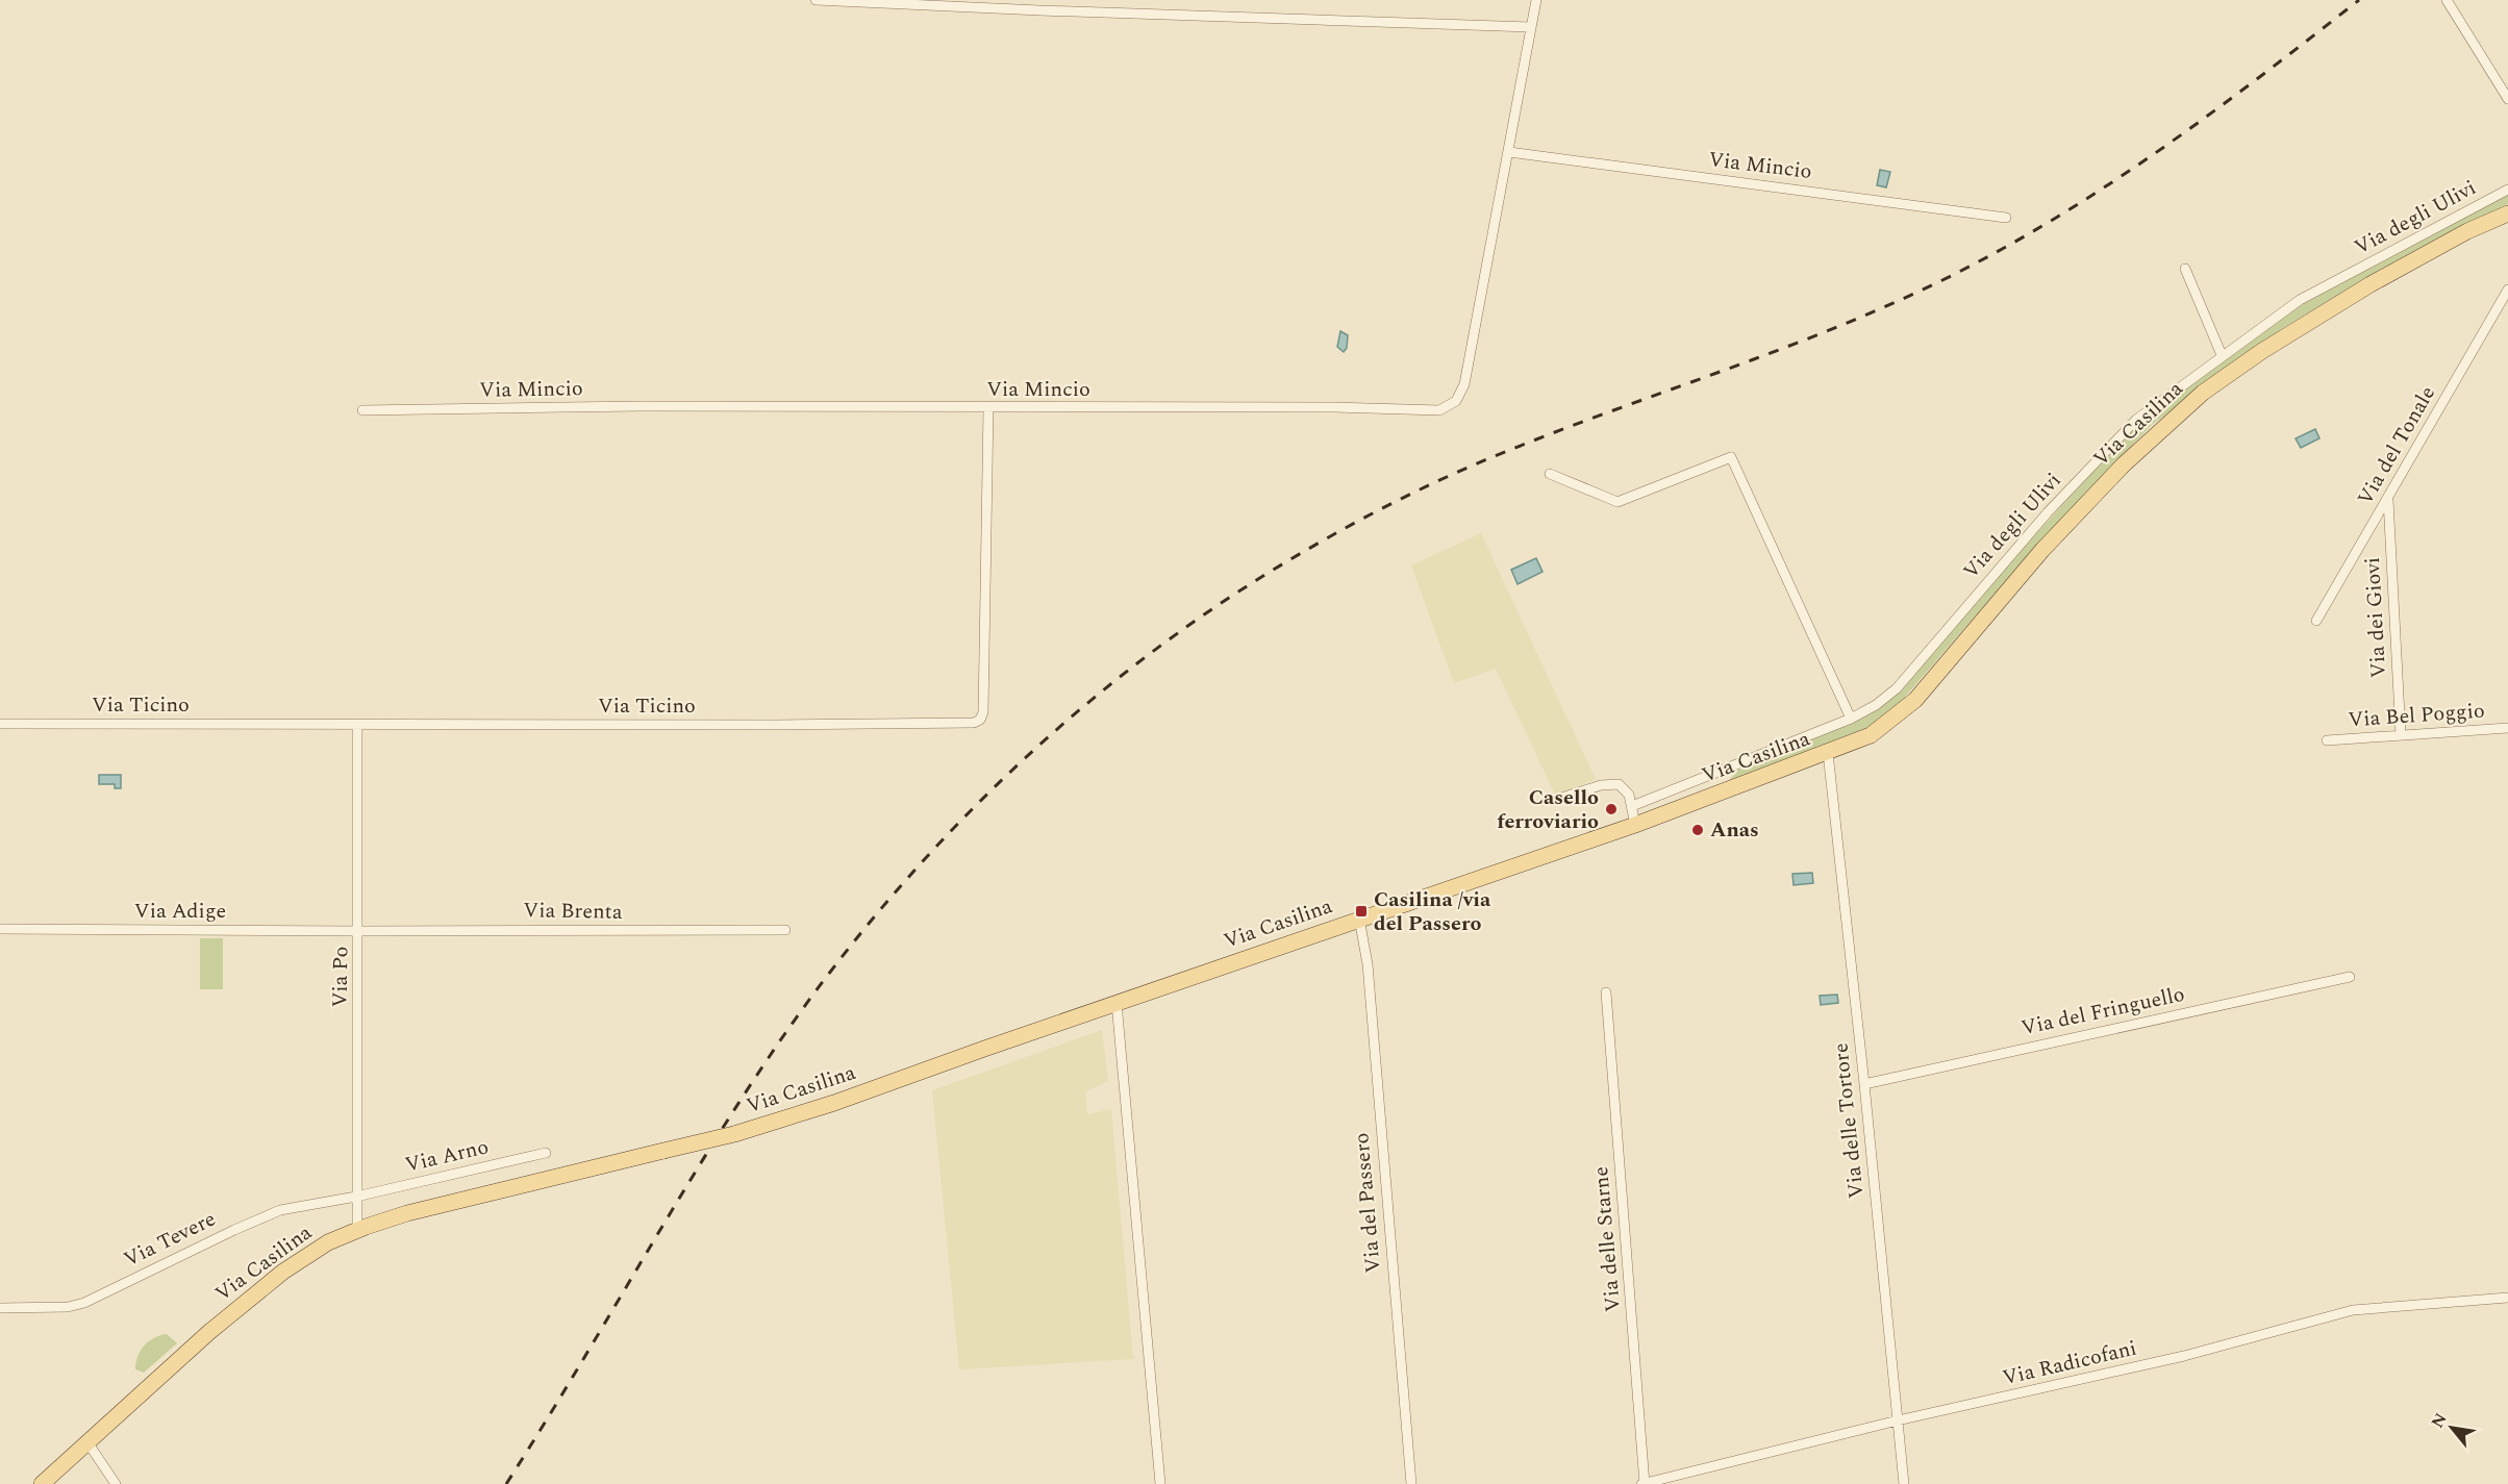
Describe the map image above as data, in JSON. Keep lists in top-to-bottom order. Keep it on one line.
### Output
{"streets":{"main road":["Via Casilina"],"street":["Via Mincio","Via degli Ulivi","Via del Tonale","Via dei Giovi","Via Ticino","Via Bel Poggio","Via Adige","Via Brenta","Via Po","Via del Fringuello","Via delle Tortore","Via Arno","Via del Passero","Via Tevere","Via delle Starne","Via Radicofani"]},"crossings":[["Via Mincio","Via Ticino"],["Via Casilina","Via Po"],["Via Casilina","Via delle Tortore"],["Via Casilina","Via del Passero"],["Via del Tonale","Via dei Giovi"],["Via dei Giovi","Via Bel Poggio"],["Via Ticino","Via Po"],["Via Adige","Via Brenta"],["Via Adige","Via Po"],["Via Brenta","Via Po"],["Via Po","Via Arno"],["Via Po","Via Tevere"],["Via del Fringuello","Via delle Tortore"],["Via delle Tortore","Via Radicofani"],["Via Arno","Via Tevere"],["Via delle Starne","Via Radicofani"]],"places":{"other":["Casello ferroviario","Anas"],"transit":["Casilina /via del Passero"]},"north":"top left"}
